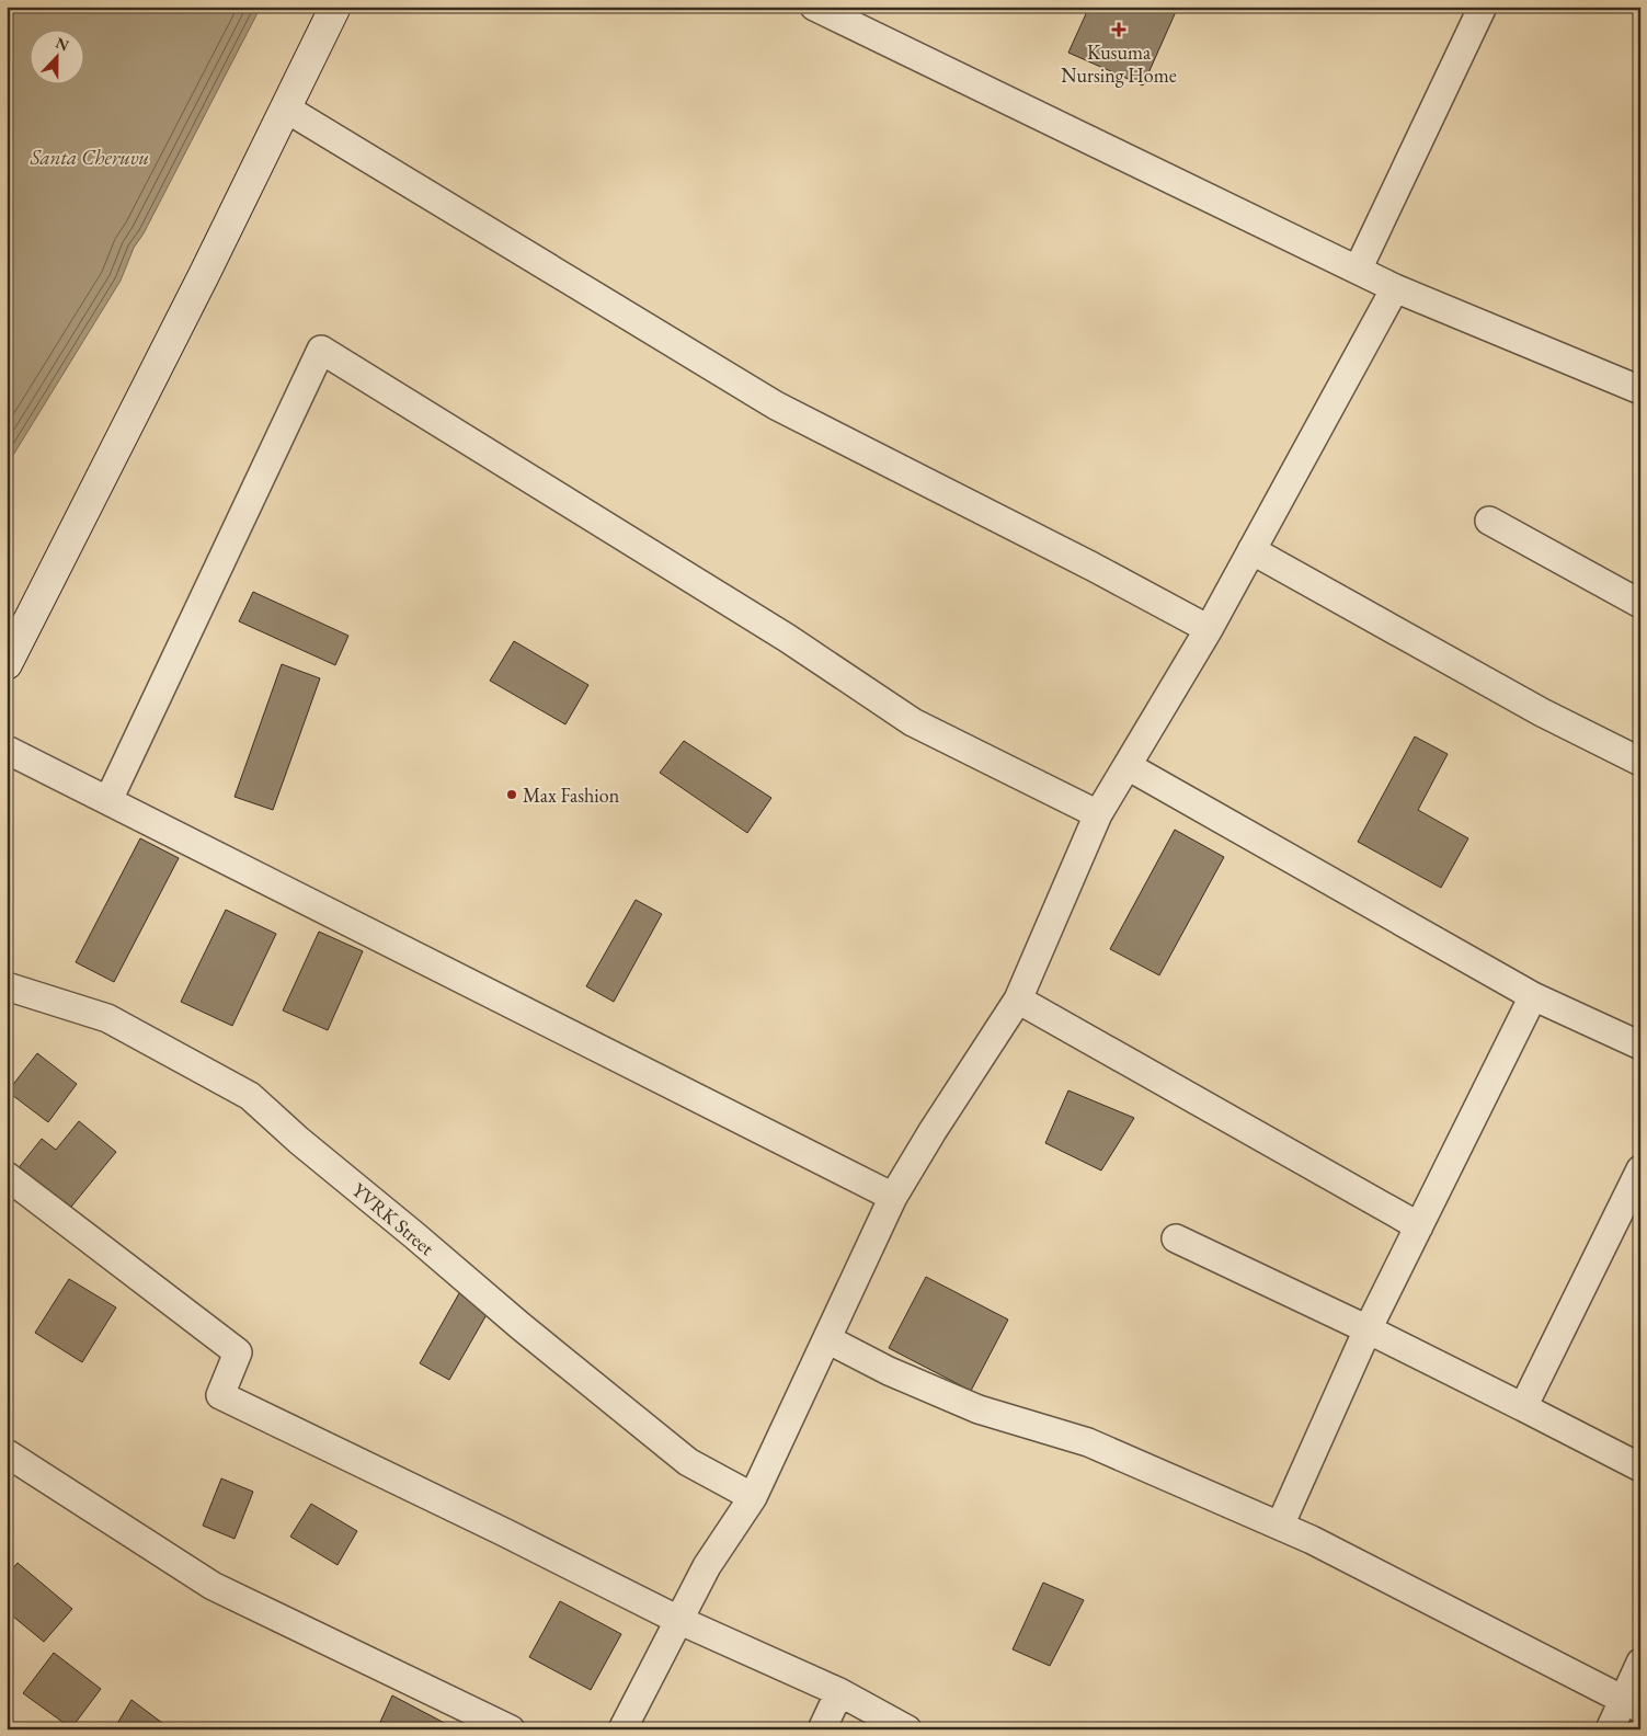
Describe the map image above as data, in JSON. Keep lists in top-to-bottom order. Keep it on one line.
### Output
{"streets":{"street":["YVRK Street"]},"water":["Santa Cheruvu"],"places":{"health":["Kusuma Nursing Home"],"other":["Max Fashion"]},"north":"top"}
